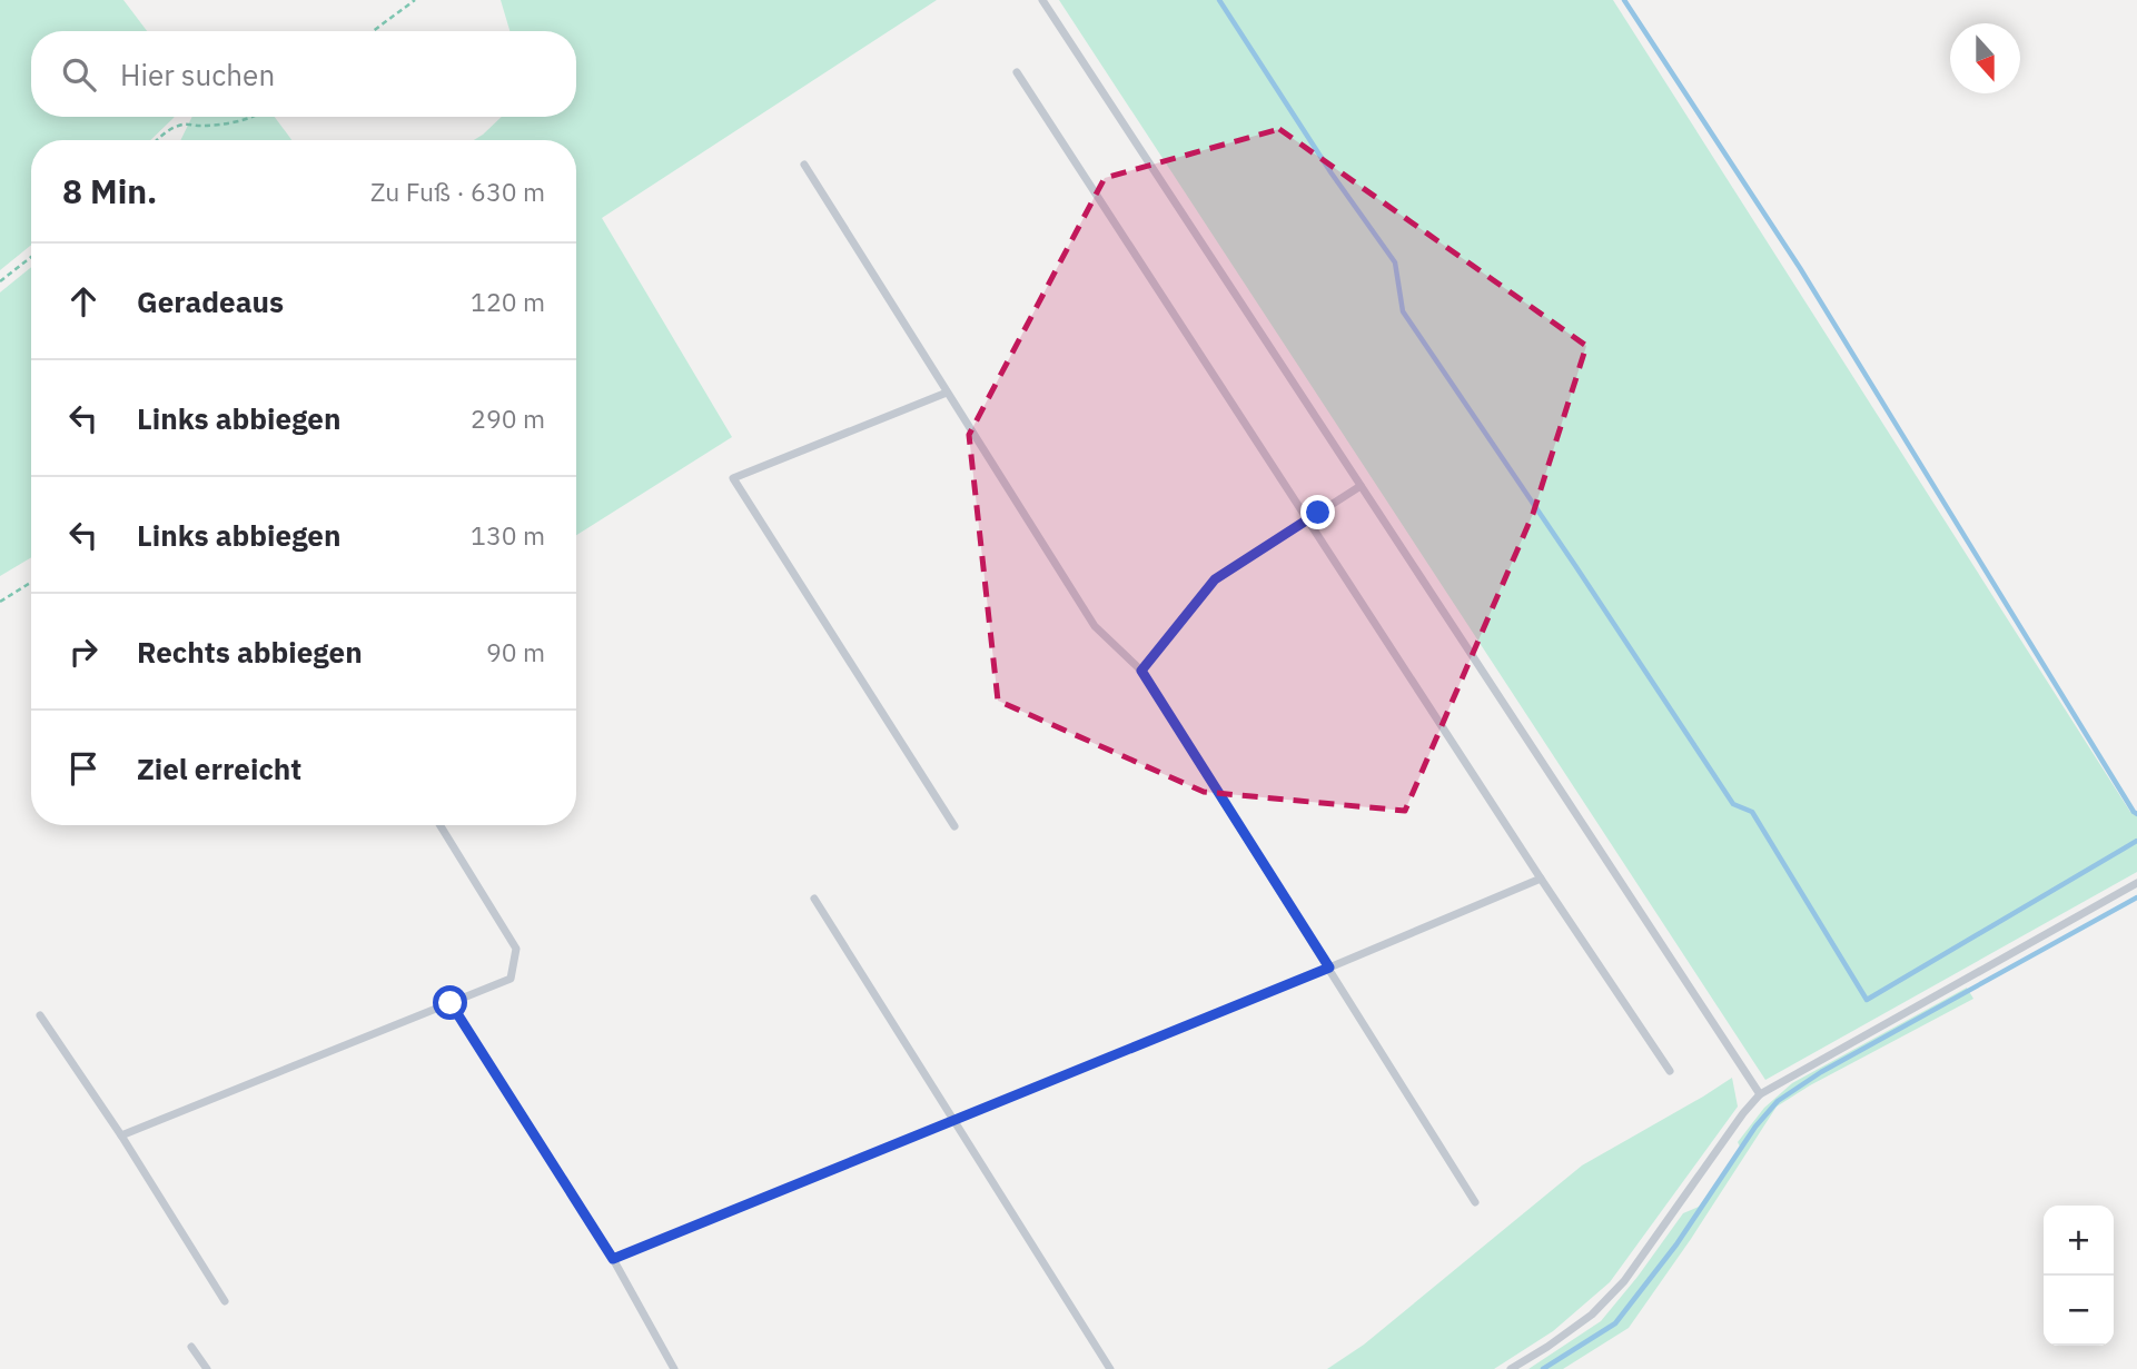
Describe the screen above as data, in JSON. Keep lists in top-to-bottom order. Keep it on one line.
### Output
{"north":"bottom","page":{"search":"Hier suchen","heading":["8 Min.","Zu Fuß · 630 m"],"list":[["Geradeaus","120 m"],["Links abbiegen","290 m"],["Links abbiegen","130 m"],["Rechts abbiegen","90 m"],"Ziel erreicht"],"map_buttons":["+","−"]}}
